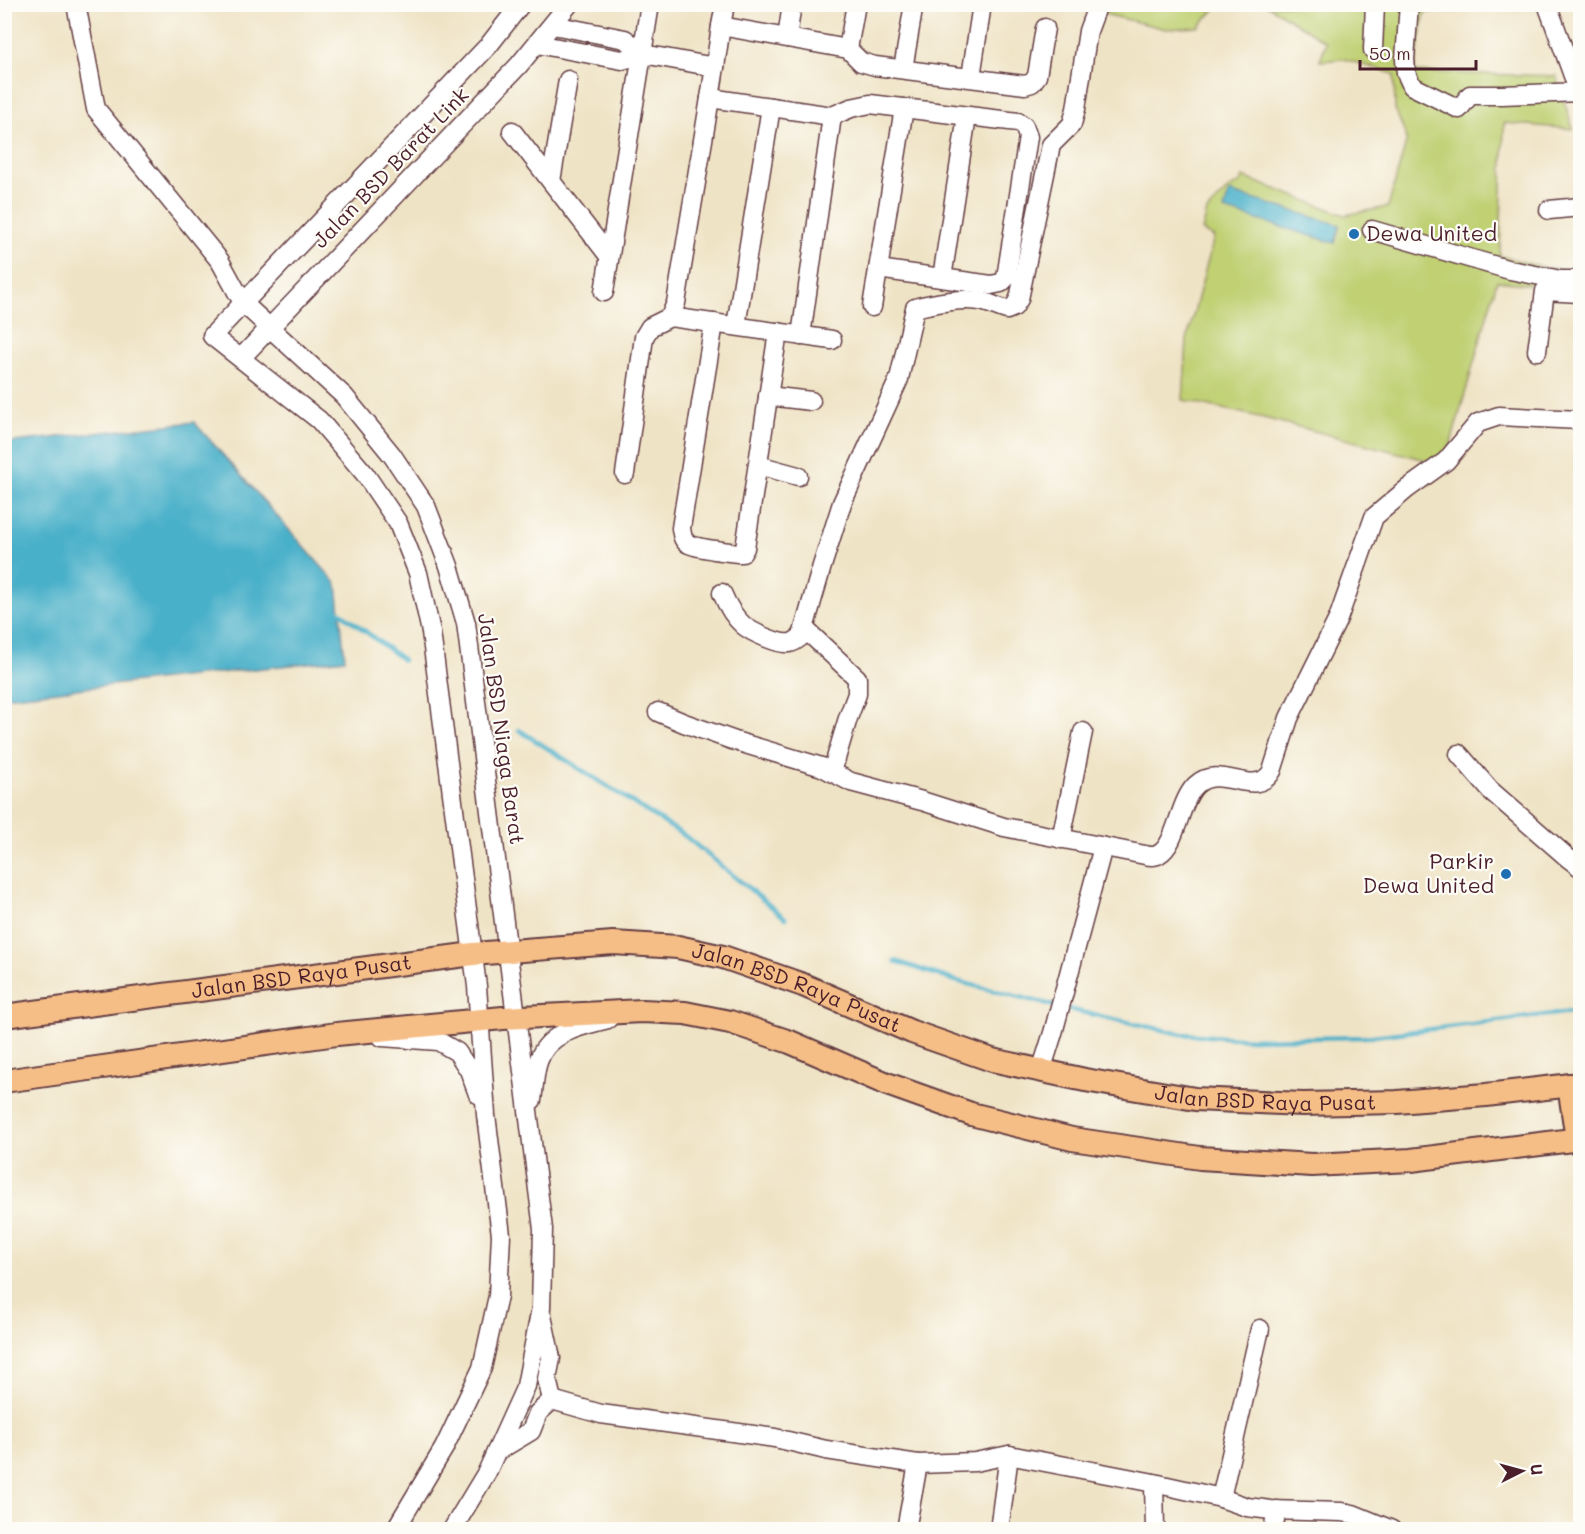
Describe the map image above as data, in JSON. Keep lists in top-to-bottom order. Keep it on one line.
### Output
{"streets":{"main road":["Jalan BSD Raya Pusat"],"street":["Jalan BSD Barat Link","Jalan BSD Niaga Barat"]},"crossings":[["Jalan BSD Barat Link","Jalan BSD Niaga Barat"],["Jalan BSD Niaga Barat","Jalan BSD Raya Pusat"]],"places":["Dewa United","Parkir Dewa United"],"scale_bar":"50 m","north":"right"}
